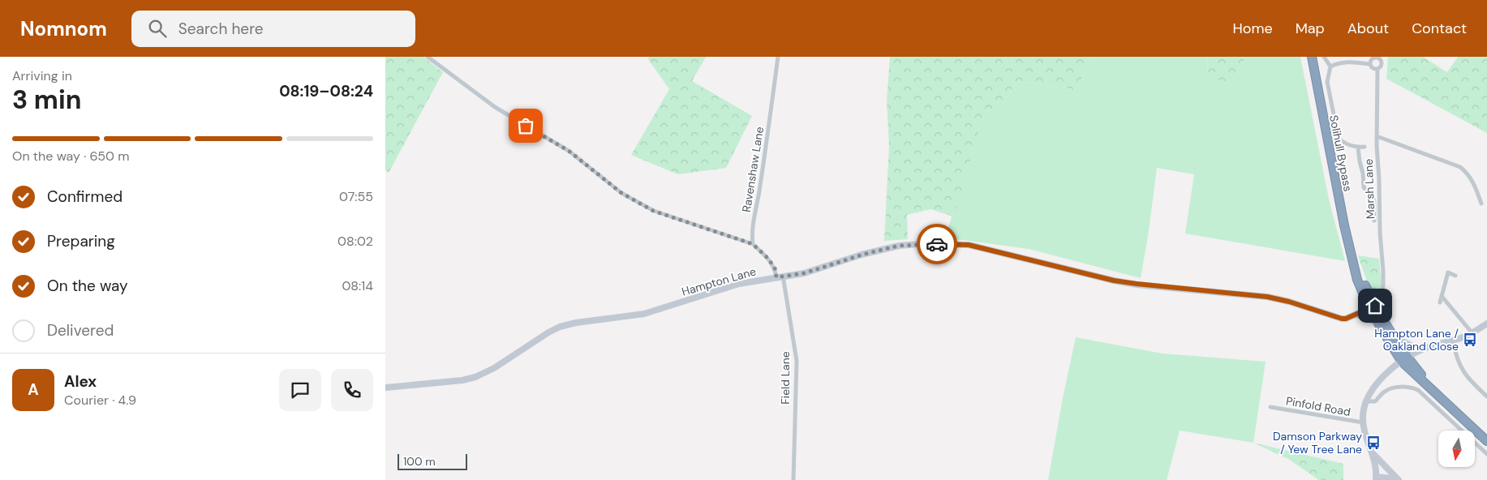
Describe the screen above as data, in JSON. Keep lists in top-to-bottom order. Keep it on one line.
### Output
{"streets":{"highway":["Solihull Bypass"],"main road":["Hampton Lane"],"street":["Ravenshaw Lane","Marsh Lane","Field Lane","Pinfold Road"]},"crossings":[["Solihull Bypass","Marsh Lane"],["Solihull Bypass","Hampton Lane"],["Marsh Lane","Hampton Lane"],["Hampton Lane","Field Lane"]],"places":{"bus stop":["Hampton Lane / Oakland Close","Damson Parkway / Yew Tree Lane"]},"scale_bar":"100 m","north":"bottom","page":{"header":"Nomnom","search":"Search here","nav":["Home","Map","About","Contact"],"heading":["3 min","Arriving in","08:19–08:24"],"panel":["Alex","Courier · 4.9"],"bar":"On the way · 650 m","list":[["Confirmed","07:55"],["Preparing","08:02"],["On the way","08:14"],"Delivered"],"round":"A","scale":"100 m"}}
